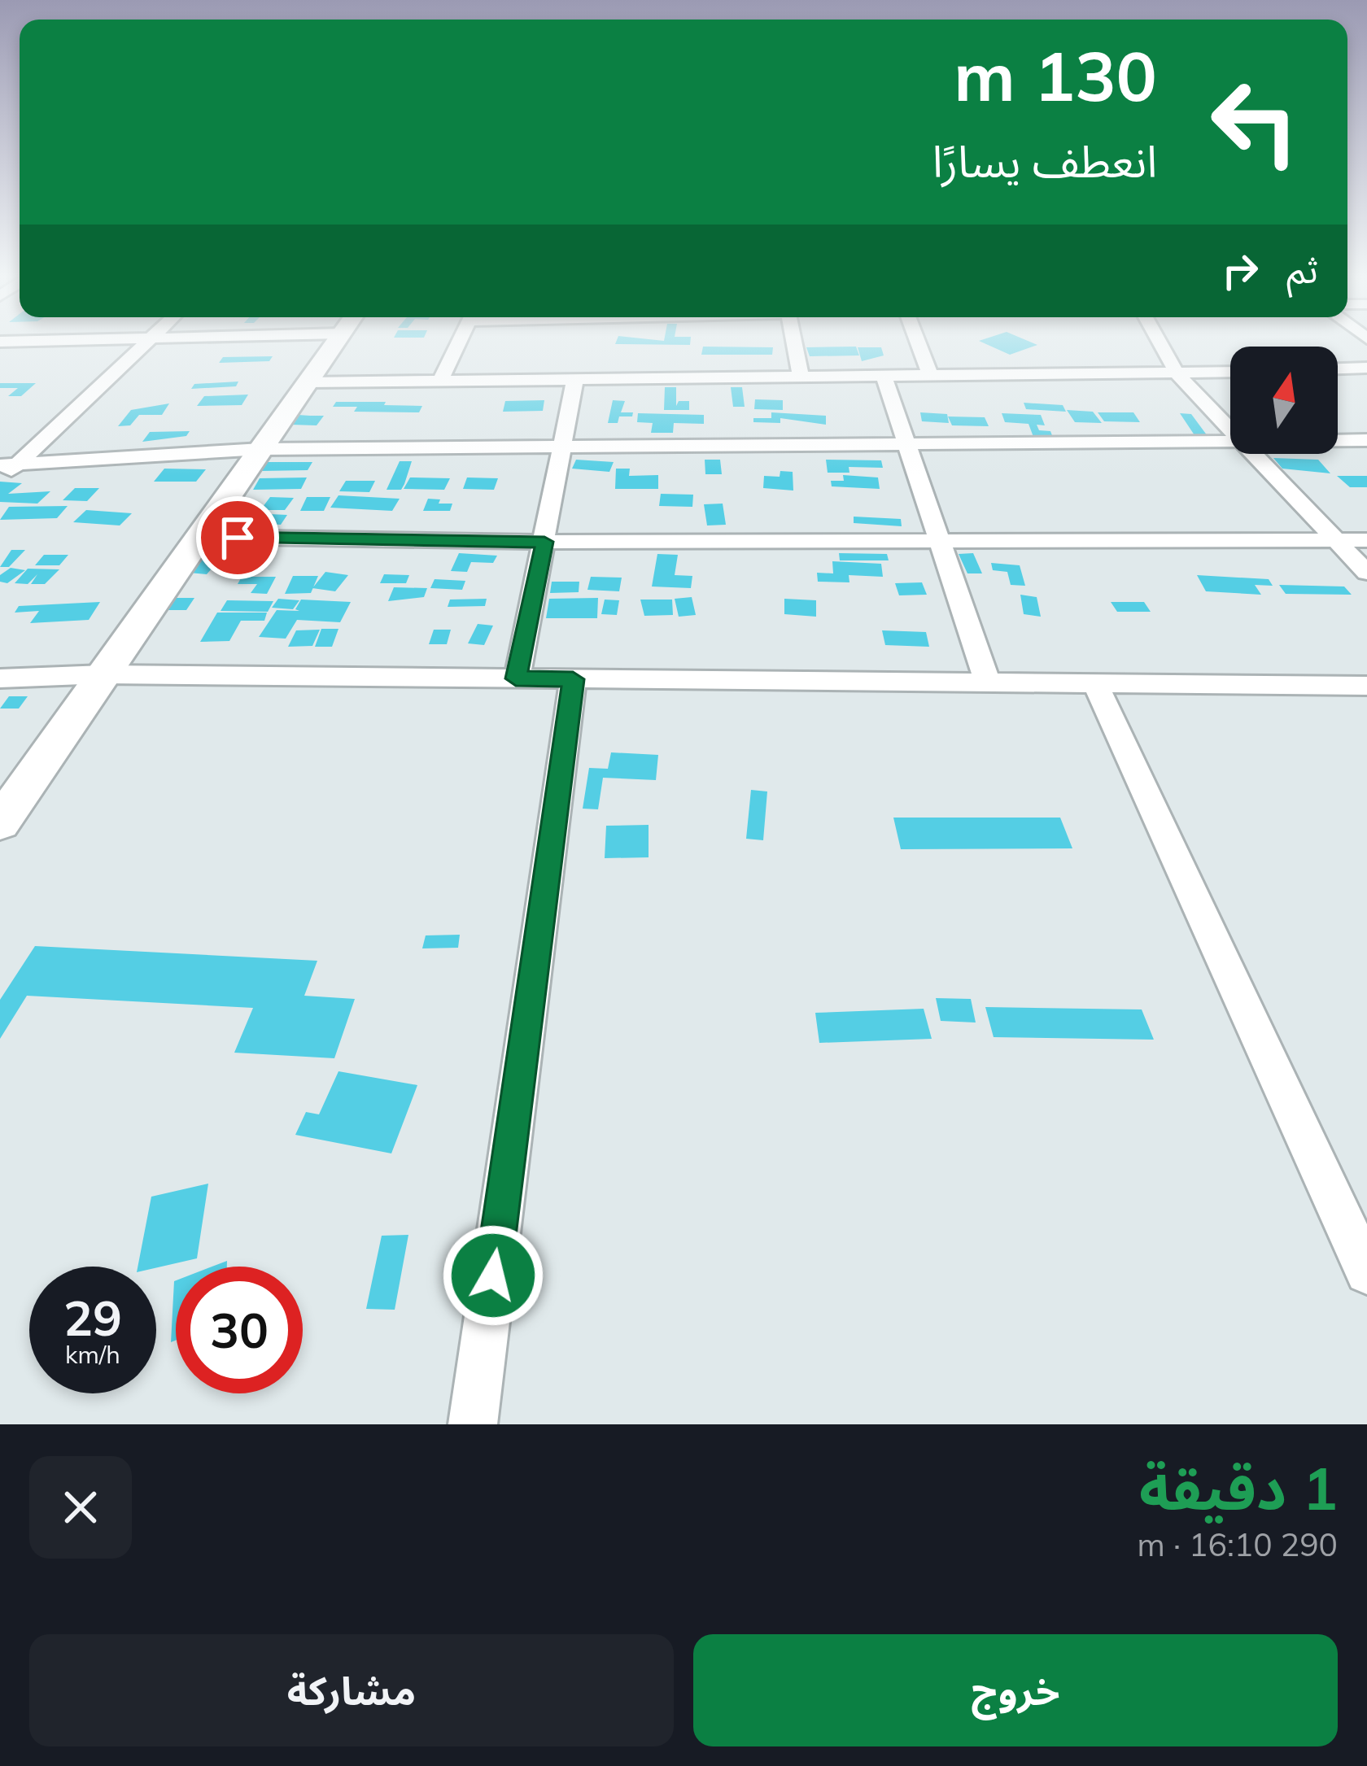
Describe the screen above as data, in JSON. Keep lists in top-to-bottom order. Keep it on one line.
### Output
{"north":"top","page":{"turn":["130 m","انعطف يسارًا"],"then":"ثم","speed":"29 km/h","limit":"30","heading":["1 دقيقة","290 m · 16:10"],"buttons":["خروج","مشاركة"]}}
